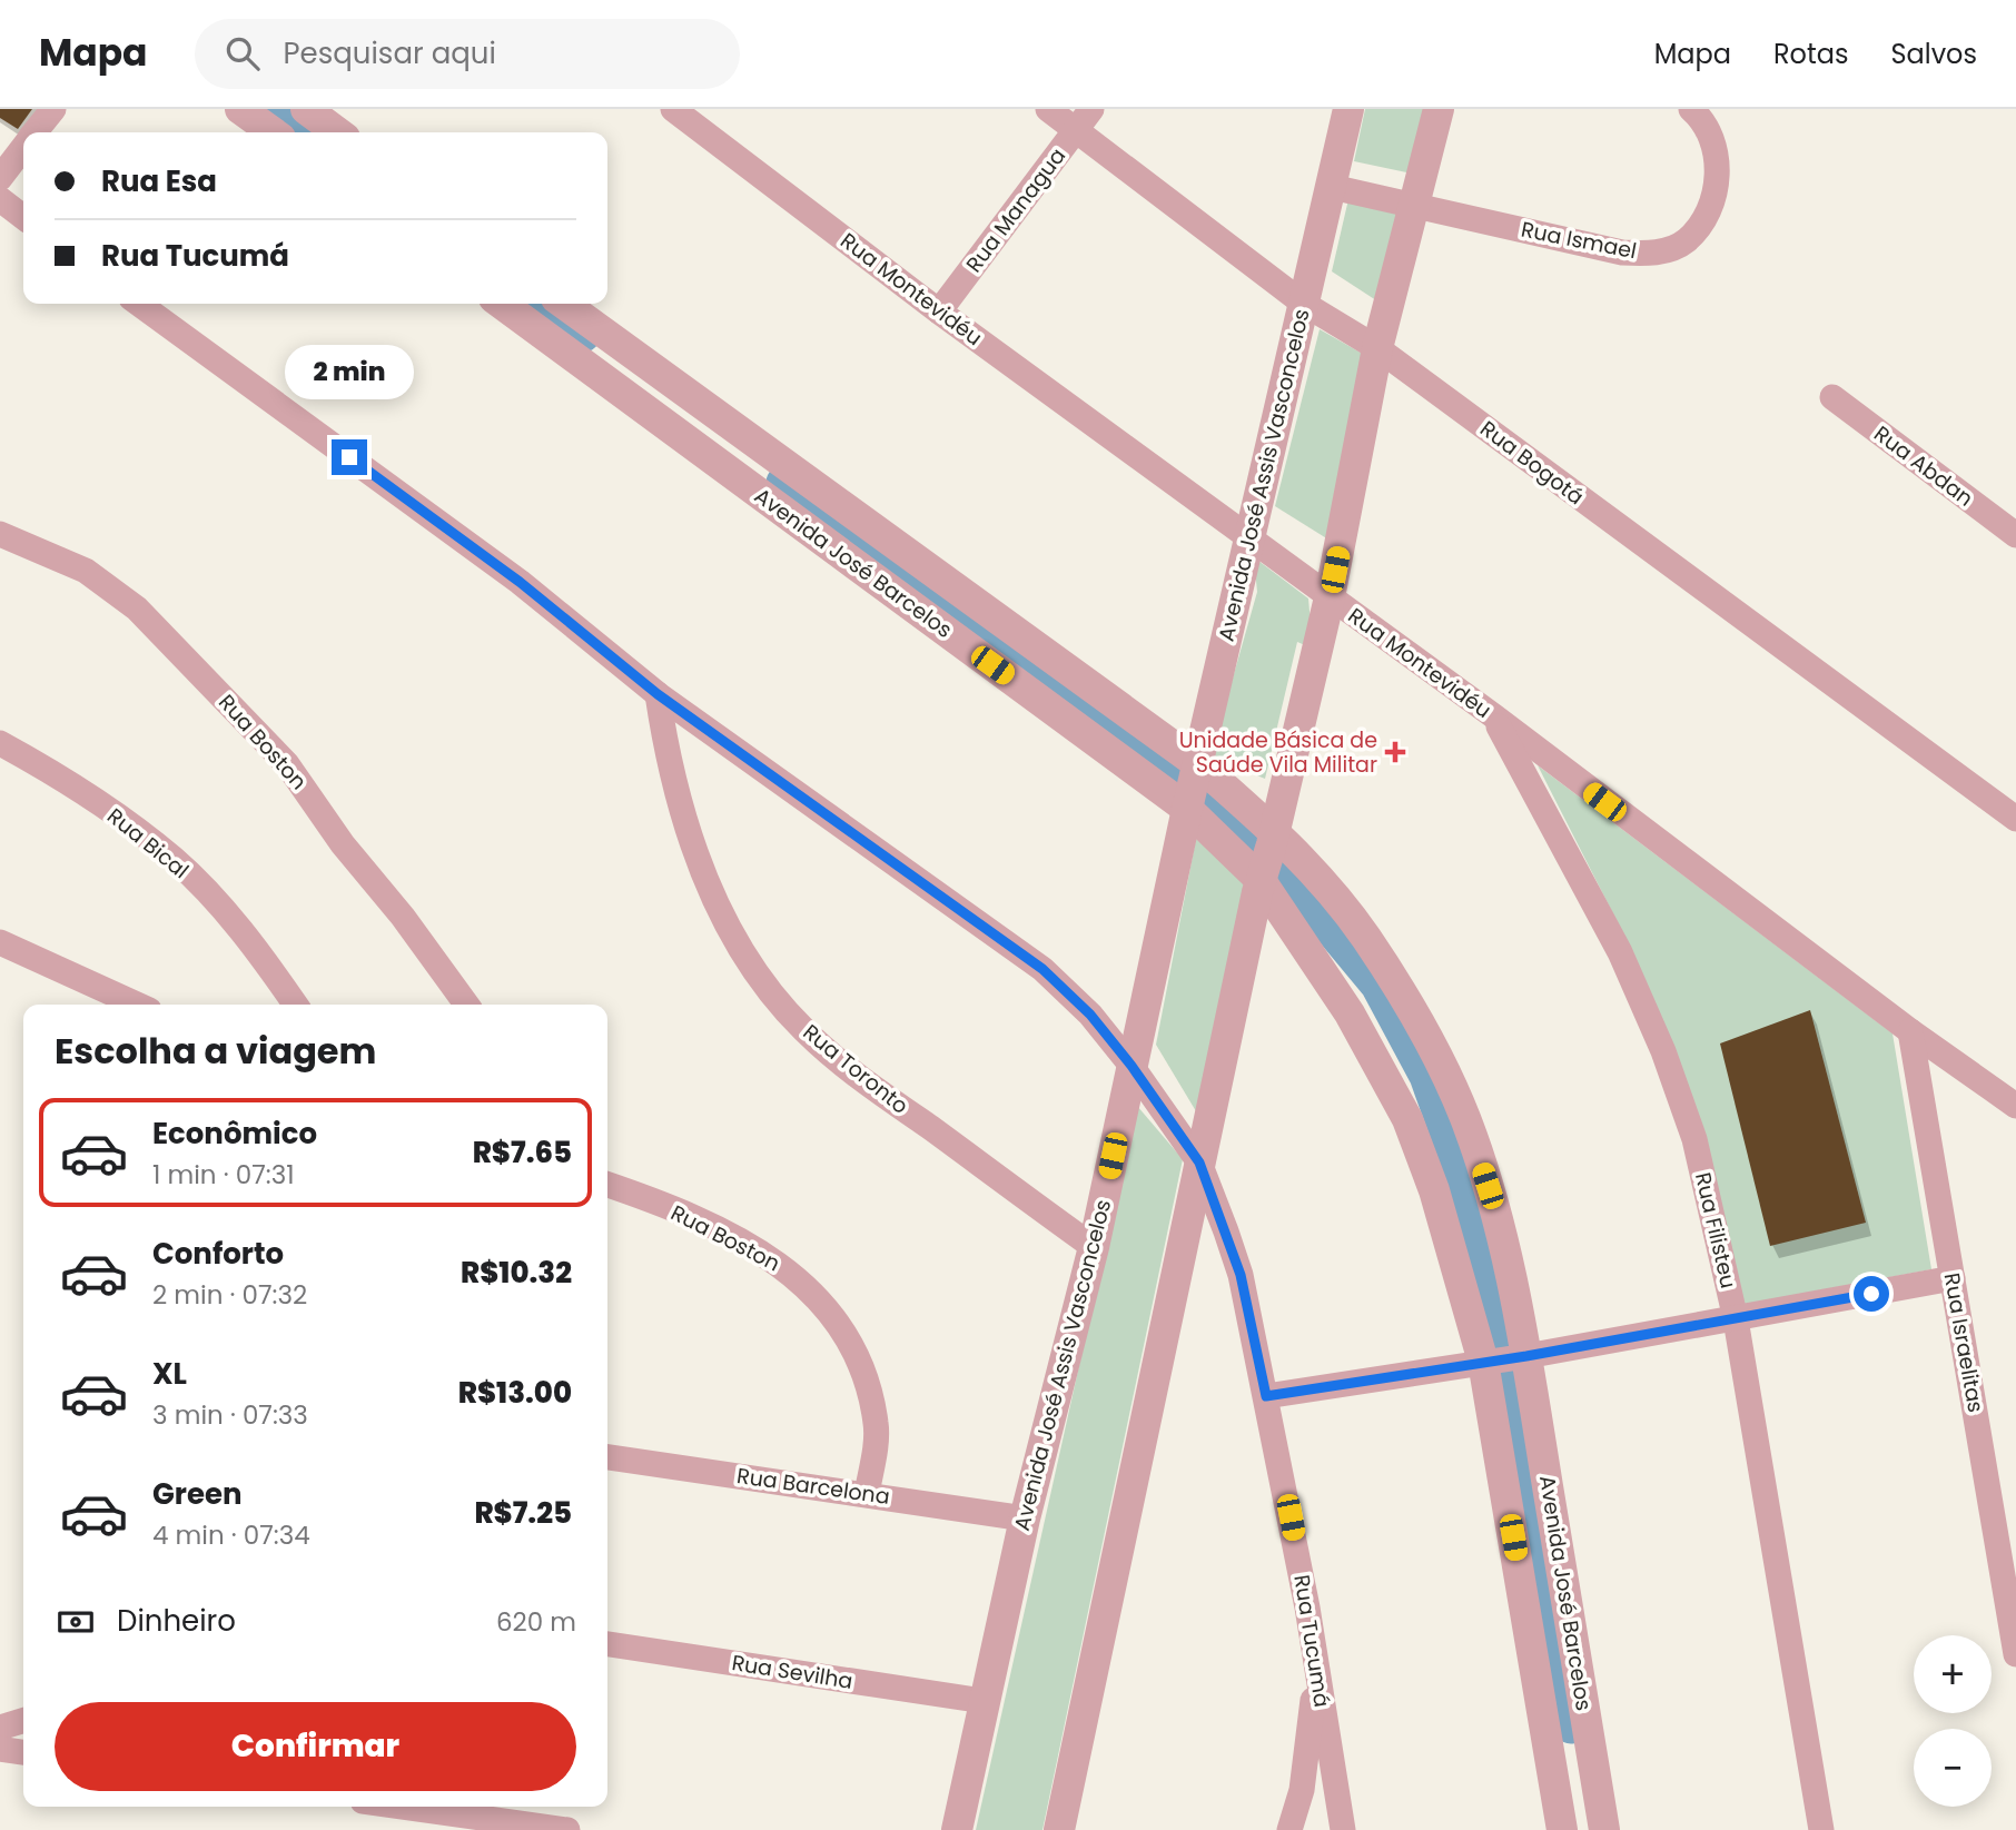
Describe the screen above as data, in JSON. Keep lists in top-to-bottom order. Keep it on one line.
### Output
{"streets":{"street":["Rua Managua","Rua Ismael","Rua Montevidéu","Rua Bogotá","Rua Abdan","Avenida José Assis Vasconcelos","Avenida José Barcelos","Rua Boston","Rua Bical","Rua Toronto","Rua Filisteu","Rua Israelitas","Rua Barcelona","Rua Tucumá","Rua Sevilha"]},"crossings":[["Rua Managua","Rua Montevidéu"],["Rua Managua","Rua Bogotá"],["Rua Montevidéu","Avenida José Assis Vasconcelos"],["Rua Montevidéu","Rua Filisteu"],["Rua Montevidéu","Rua Israelitas"],["Rua Bogotá","Avenida José Assis Vasconcelos"],["Avenida José Assis Vasconcelos","Avenida José Barcelos"],["Avenida José Assis Vasconcelos","Rua Toronto"],["Avenida José Assis Vasconcelos","Rua Barcelona"],["Avenida José Assis Vasconcelos","Rua Tucumá"],["Avenida José Assis Vasconcelos","Rua Sevilha"],["Rua Boston","Rua Barcelona"],["Rua Toronto","Rua Tucumá"]],"places":{"health":["Unidade Básica de Saúde Vila Militar"]},"page":{"header":"Mapa","search":"Pesquisar aqui","nav":["Mapa","Rotas","Salvos"],"banner":["Rua Esa","Rua Tucumá"],"bubble":"2 min","heading":"Escolha a viagem","list":[{"name":"Econômico","note":"1 min · 07:31","value":"R$7.65"},{"name":"Conforto","note":"2 min · 07:32","value":"R$10.32"},{"name":"XL","note":"3 min · 07:33","value":"R$13.00"},{"name":"Green","note":"4 min · 07:34","value":"R$7.25"}],"pay":["Dinheiro","620 m"],"map_buttons":["+","−"],"buttons":"Confirmar"}}
